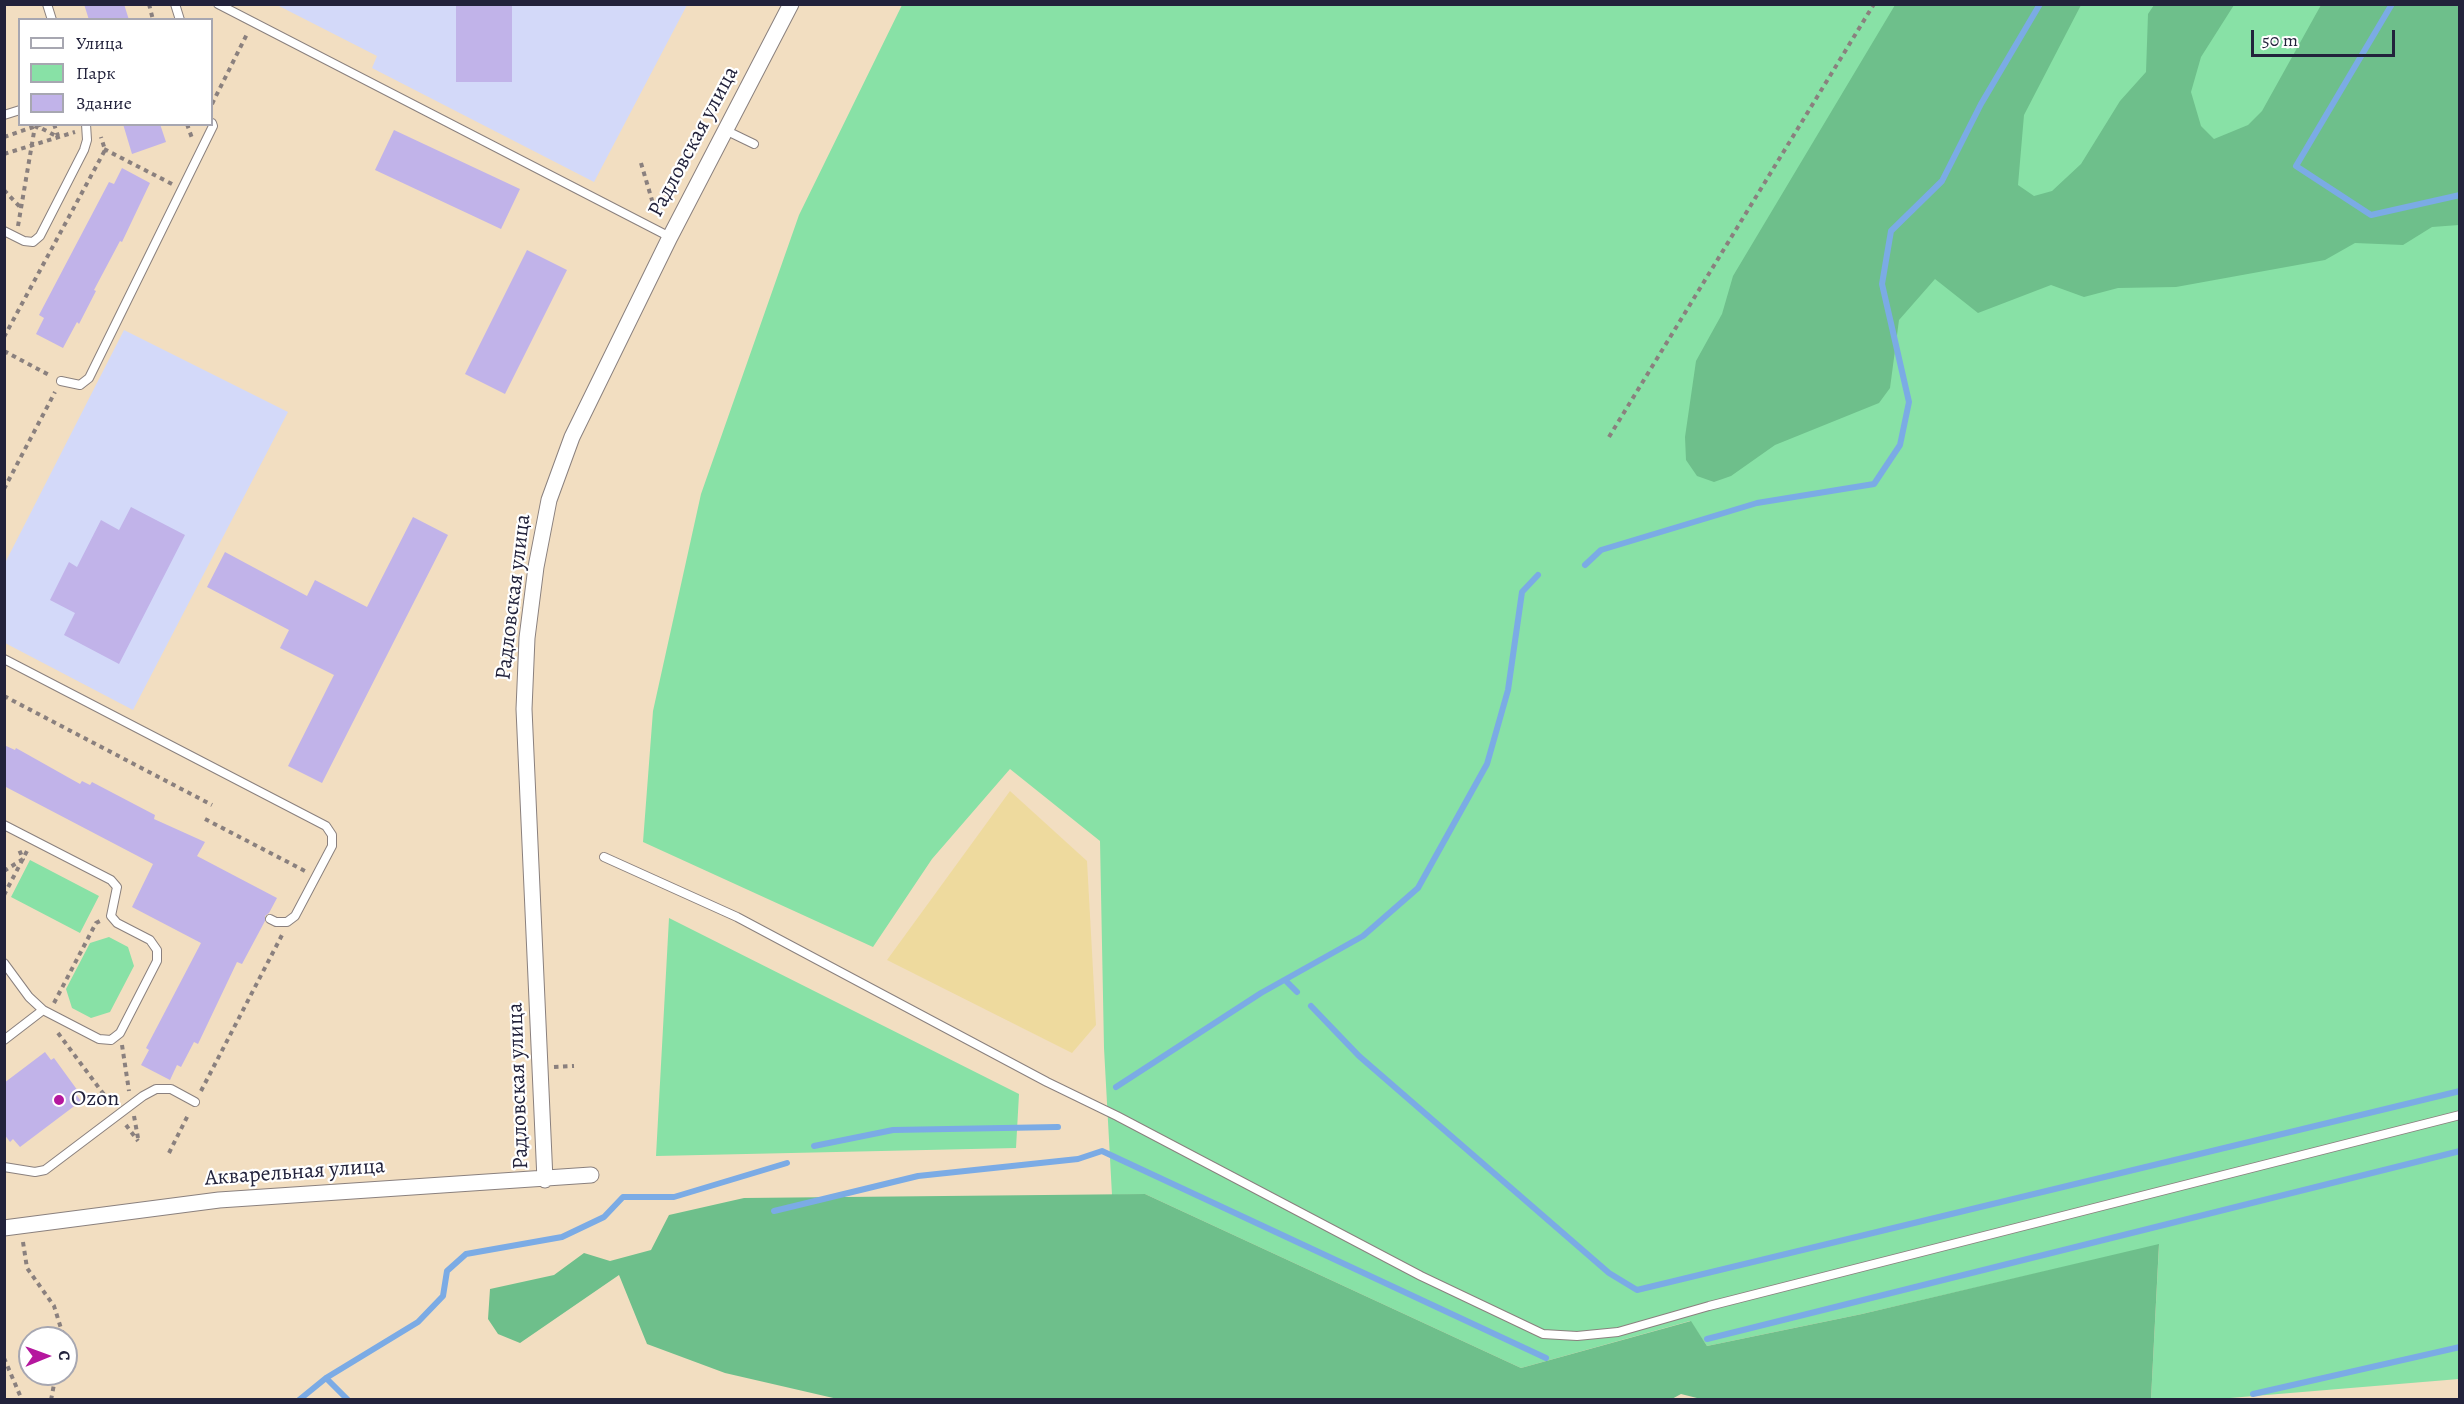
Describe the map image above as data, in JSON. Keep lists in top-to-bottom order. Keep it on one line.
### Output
{"streets":{"street":["Радловская улица","Акварельная улица"]},"crossings":[["Радловская улица","Акварельная улица"]],"places":["Ozon"],"legend":["Улица","Парк","Здание"],"scale_bar":"50 m","north":"right"}
